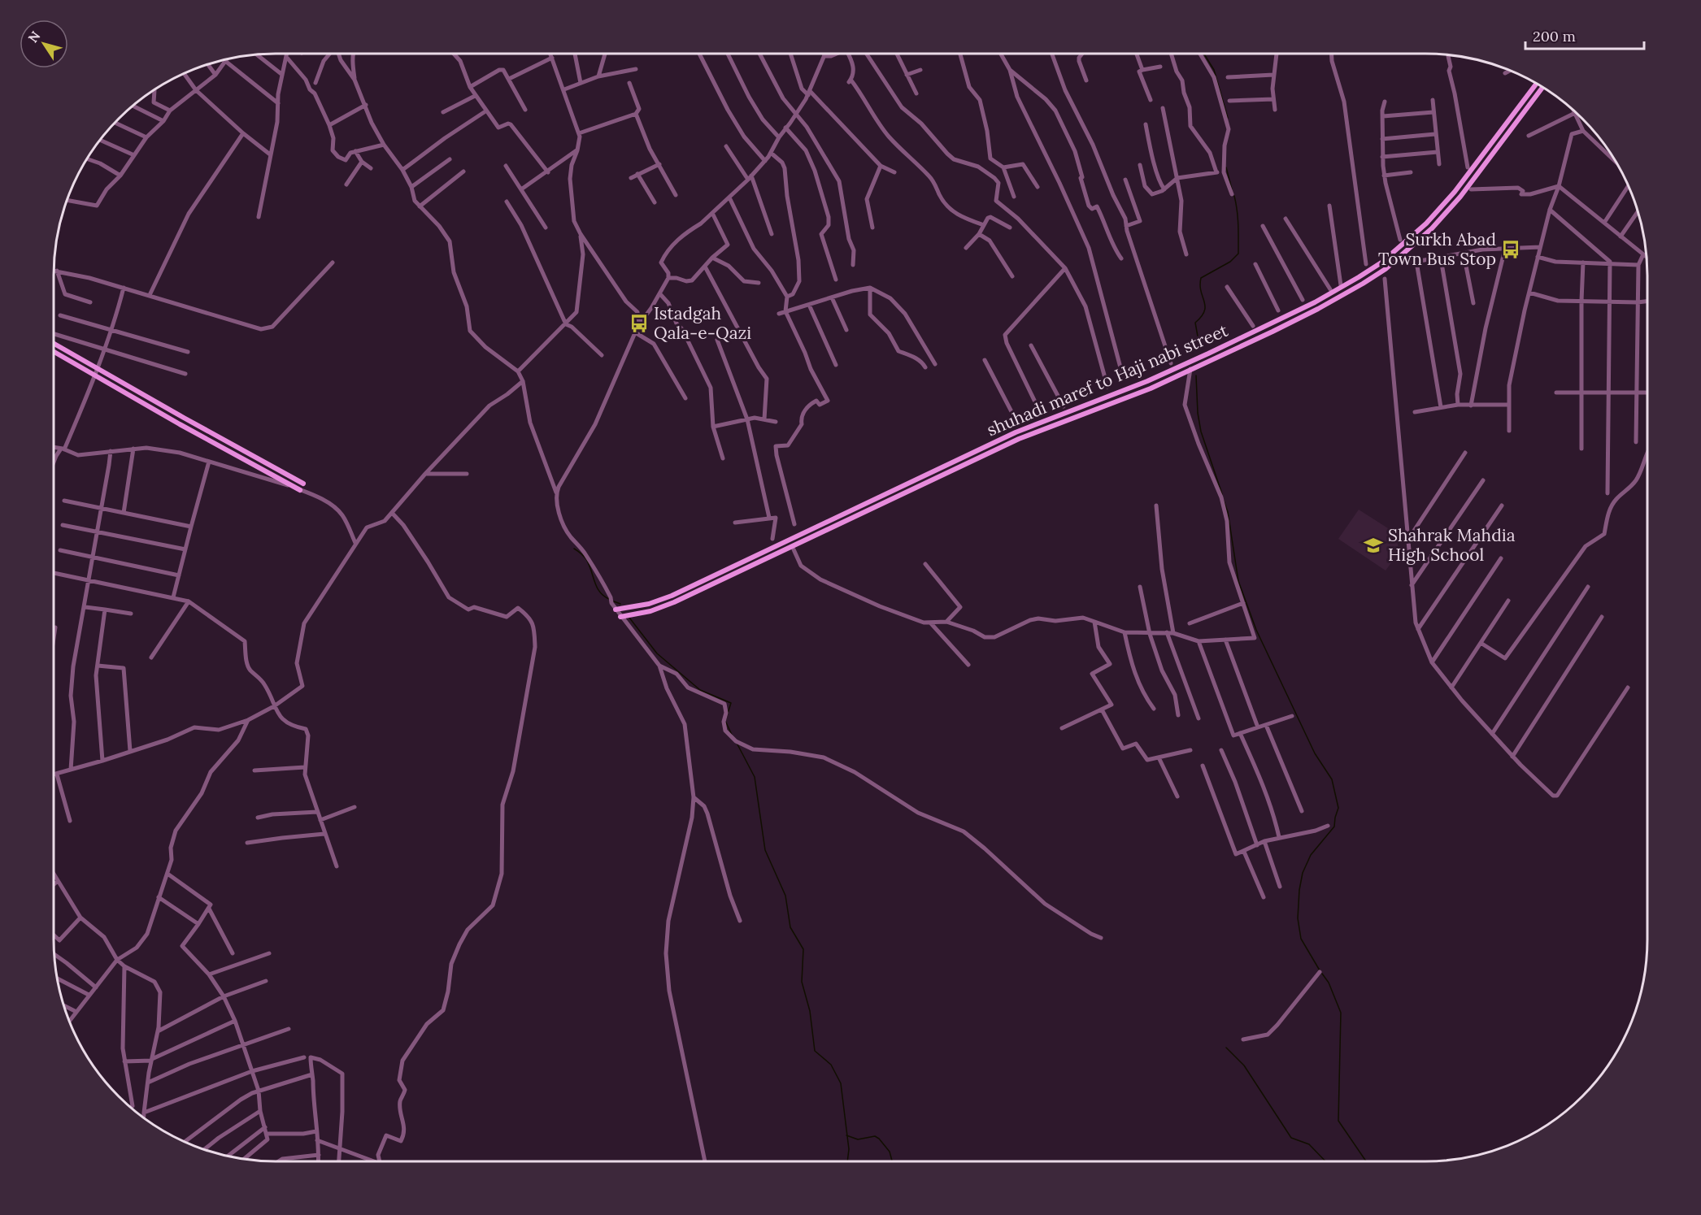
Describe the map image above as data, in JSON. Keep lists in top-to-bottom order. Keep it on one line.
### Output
{"streets":{"main road":["shuhadi maref to Haji nabi street"]},"places":{"bus stop":["Surkh Abad Town Bus Stop","Istadgah Qala-e-Qazi"],"school or university":["Shahrak Mahdia High School"]},"scale_bar":"200 m","north":"top left"}
